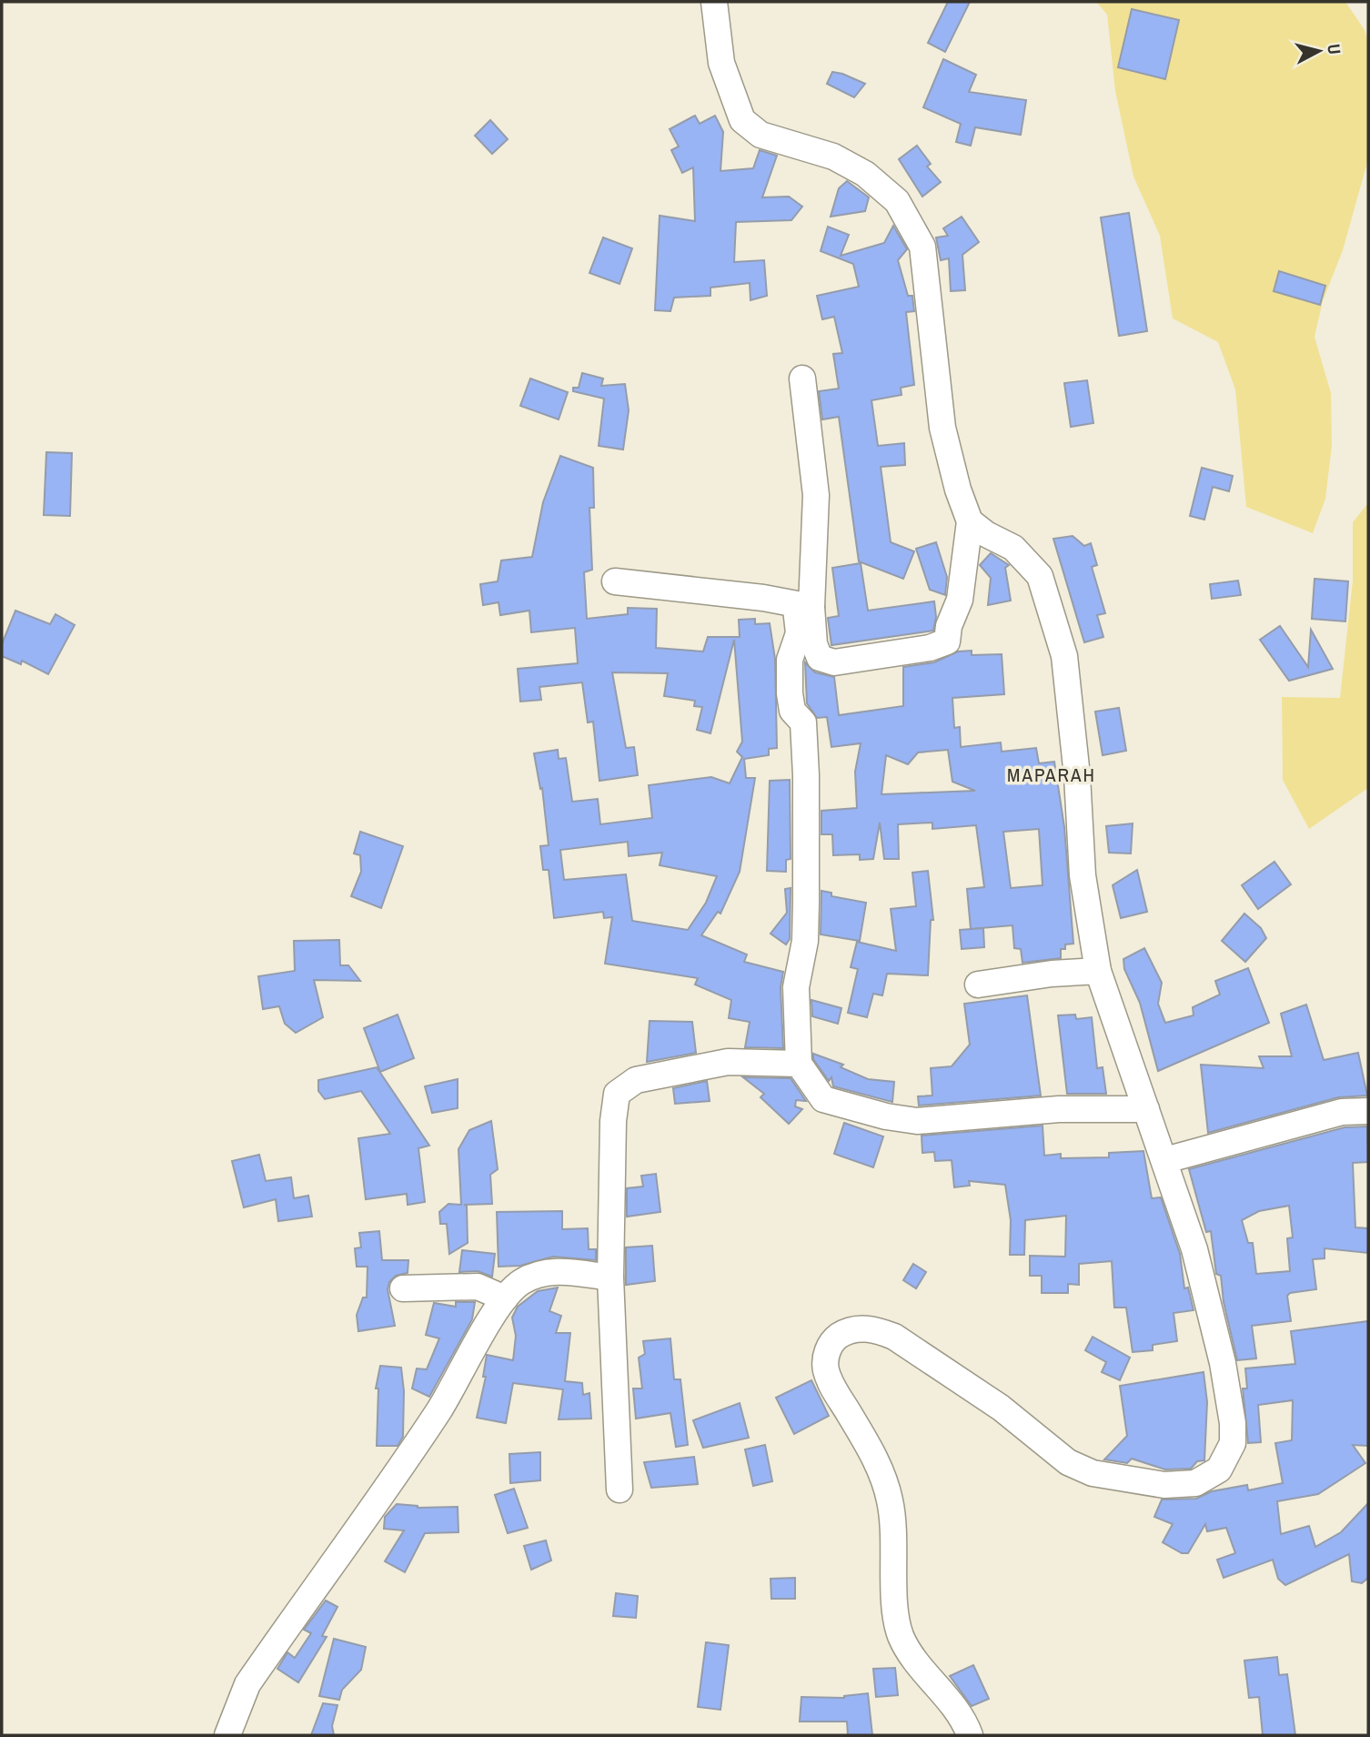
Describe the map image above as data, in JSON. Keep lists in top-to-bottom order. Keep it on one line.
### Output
{"districts":["MAPARAH"],"north":"right"}
